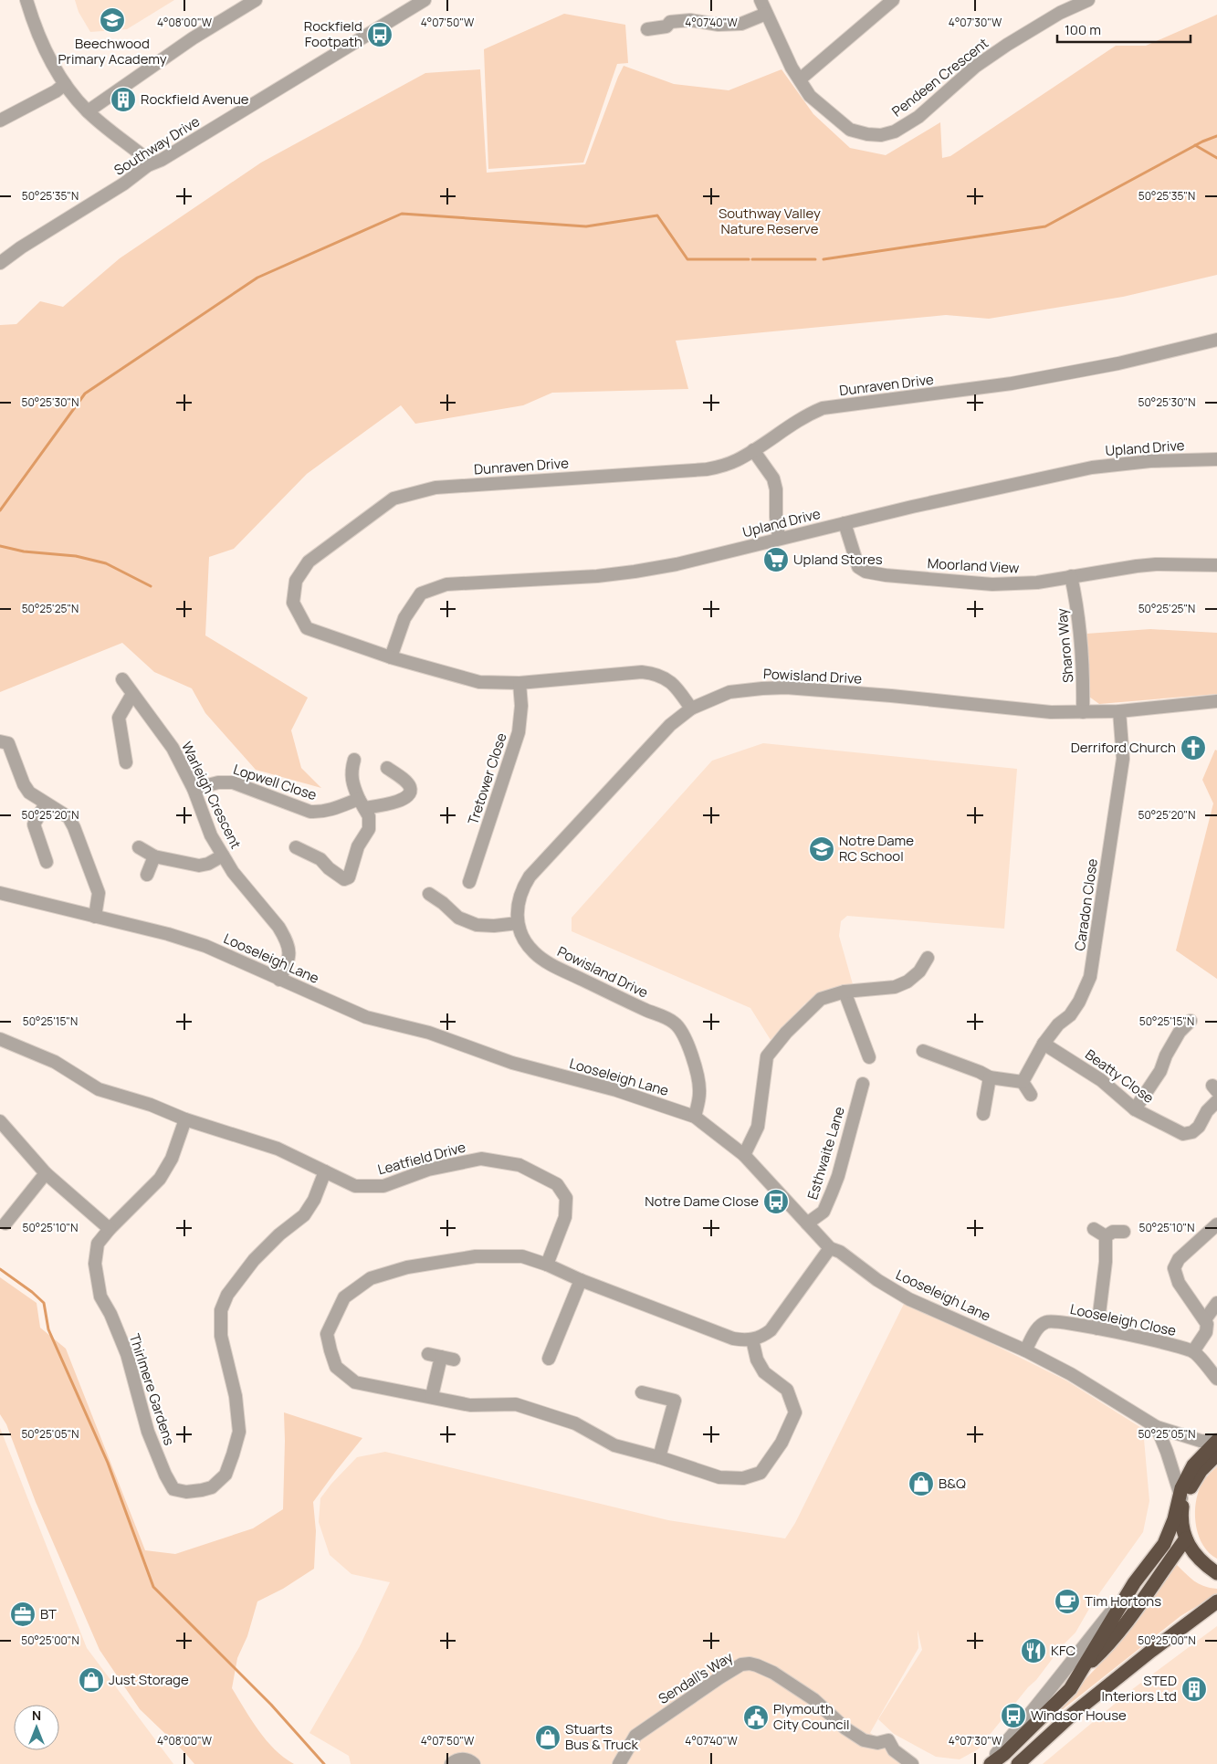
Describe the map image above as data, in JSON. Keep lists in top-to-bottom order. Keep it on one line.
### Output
{"streets":{"street":["Pendeen Crescent","Southway Drive","Dunraven Drive","Upland Drive","Moorland View","Sharon Way","Powisland Drive","Tretower Close","Lopwell Close","Warleigh Crescent","Caradon Close","Looseleigh Lane","Beatty Close","Esthwaite Lane","Leatfield Drive","Looseleigh Close","Thirlmere Gardens","Sendall's Way"]},"crossings":[["Dunraven Drive","Upland Drive"],["Dunraven Drive","Powisland Drive"],["Dunraven Drive","Tretower Close"],["Upland Drive","Moorland View"],["Moorland View","Sharon Way"],["Sharon Way","Powisland Drive"],["Powisland Drive","Caradon Close"],["Powisland Drive","Looseleigh Lane"],["Lopwell Close","Warleigh Crescent"],["Warleigh Crescent","Looseleigh Lane"],["Caradon Close","Beatty Close"],["Looseleigh Lane","Esthwaite Lane"],["Looseleigh Lane","Looseleigh Close"],["Leatfield Drive","Thirlmere Gardens"]],"parks":["Southway Valley Nature Reserve"],"places":{"school or university":["Beechwood Primary Academy","Notre Dame RC School"],"bus stop":["Rockfield Footpath","Notre Dame Close","Windsor House"],"building":["Rockfield Avenue","STED Interiors Ltd"],"supermarket":["Upland Stores"],"church":["Derriford Church"],"shop":["B&Q","Just Storage","Stuarts Bus & Truck"],"cafe":["Tim Hortons"],"office":["BT"],"restaurant":["KFC"],"public building":["Plymouth City Council"]},"scale_bar":"100 m","north":"top","coordinates":["4°08'00\"W","4°07'50\"W","4°07'40\"W","4°07'30\"W","50°25'35\"N","50°25'30\"N","50°25'25\"N","50°25'20\"N","50°25'15\"N","50°25'10\"N","50°25'05\"N","50°25'00\"N"]}
